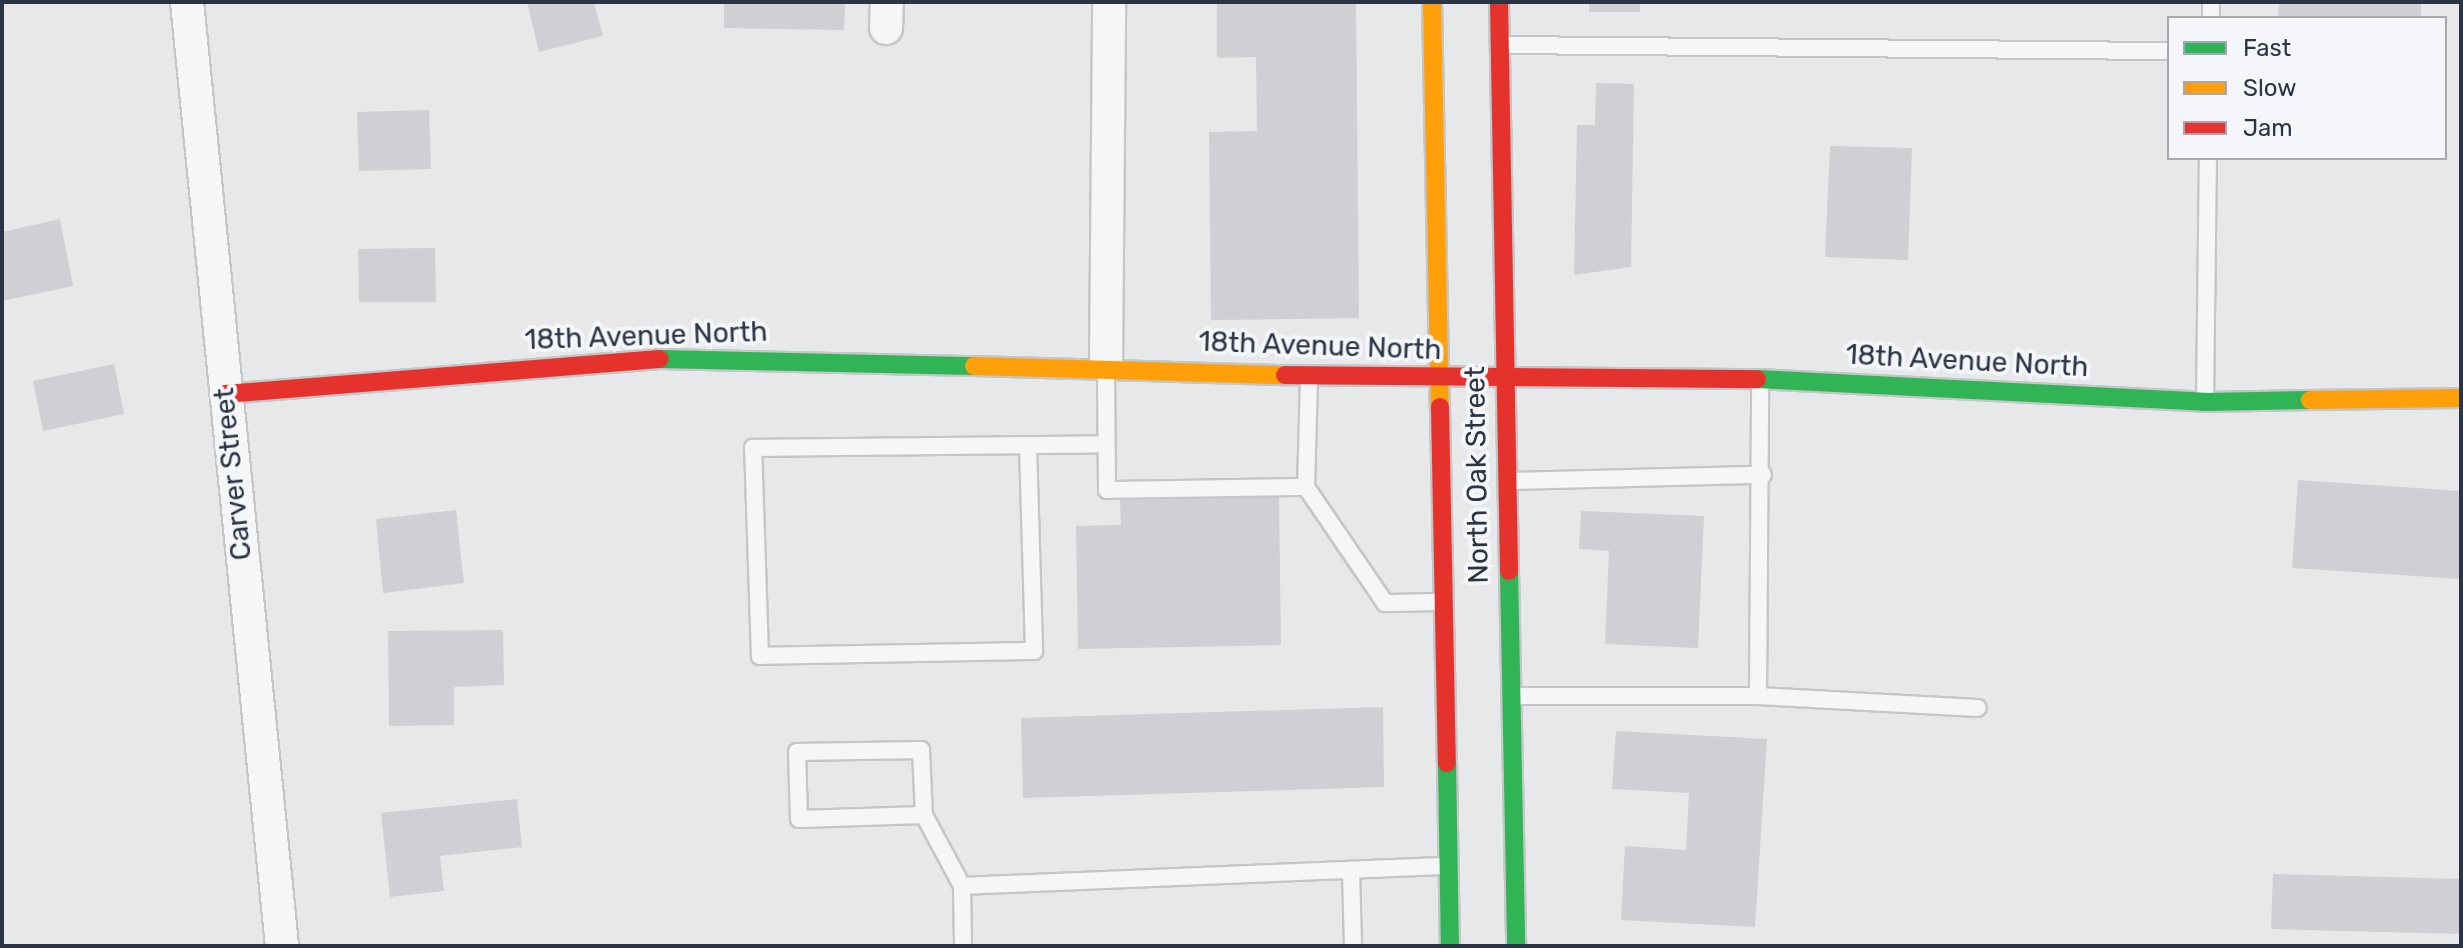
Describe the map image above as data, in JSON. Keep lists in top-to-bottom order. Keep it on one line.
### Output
{"streets":{"street":["18th Avenue North","Carver Street","North Oak Street"]},"crossings":[["18th Avenue North","Carver Street"],["18th Avenue North","North Oak Street"]],"legend":["Fast","Slow","Jam"]}
